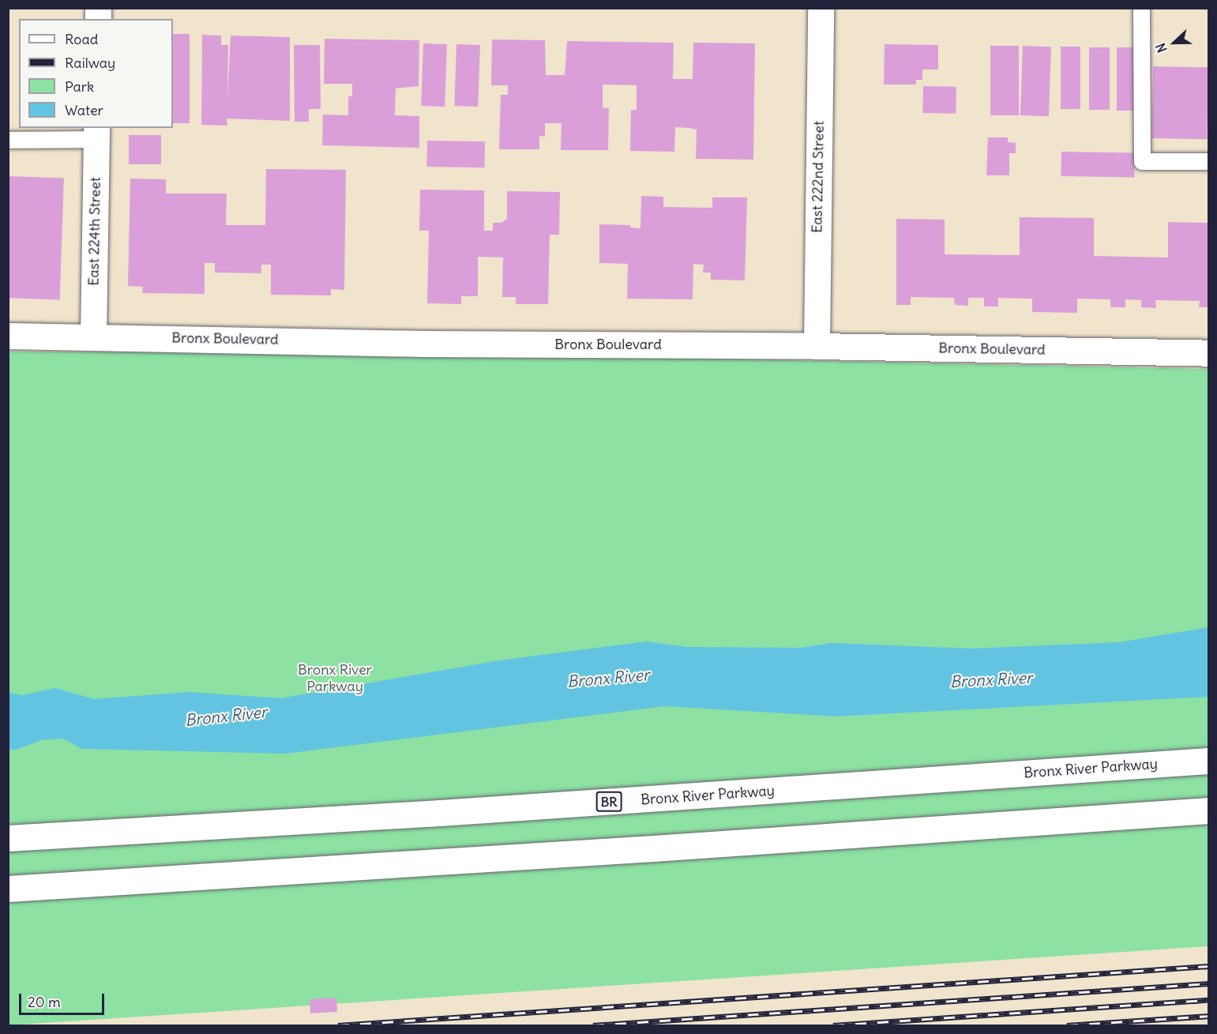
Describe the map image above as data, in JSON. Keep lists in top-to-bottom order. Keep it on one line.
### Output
{"streets":{"main road":["East 222nd Street","East 224th Street","Bronx Boulevard","Bronx River Parkway","BR"]},"crossings":[["East 222nd Street","Bronx Boulevard"],["East 224th Street","Bronx Boulevard"]],"water":["Bronx River"],"parks":["Bronx River Parkway"],"legend":["Road","Railway","Park","Water"],"scale_bar":"20 m","north":"left"}
